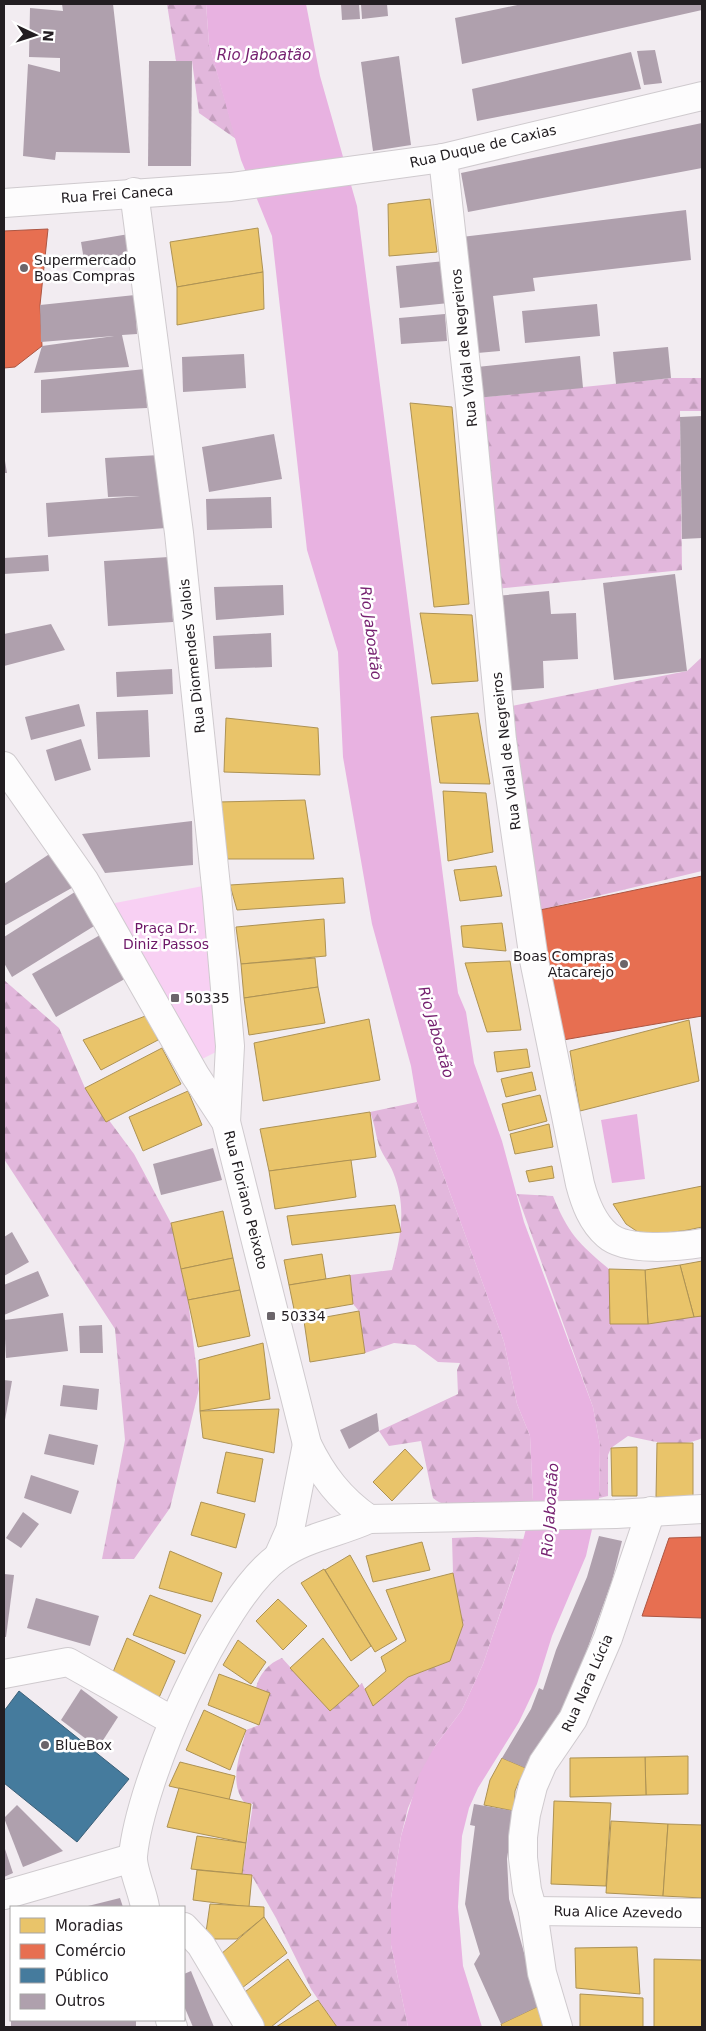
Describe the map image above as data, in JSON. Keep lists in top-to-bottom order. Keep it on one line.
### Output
{"streets":{"street":["Rua Duque de Caxias","Rua Frei Caneca","Rua Vidal de Negreiros","Rua Diomendes Valois","Rua Floriano Peixoto","Rua Nara Lúcia","Rua Alice Azevedo"]},"crossings":[["Rua Duque de Caxias","Rua Frei Caneca"],["Rua Duque de Caxias","Rua Vidal de Negreiros"],["Rua Frei Caneca","Rua Diomendes Valois"],["Rua Diomendes Valois","Rua Floriano Peixoto"],["Rua Nara Lúcia","Rua Alice Azevedo"]],"water":["Rio Jaboatão"],"parks":["Praça Dr. Diniz Passos"],"places":{"other":["Supermercado Boas Compras","Boas Compras Atacarejo","BlueBox"],"transit":["50335","50334"]},"legend":["Moradias","Comércio","Público","Outros"],"north":"right"}
